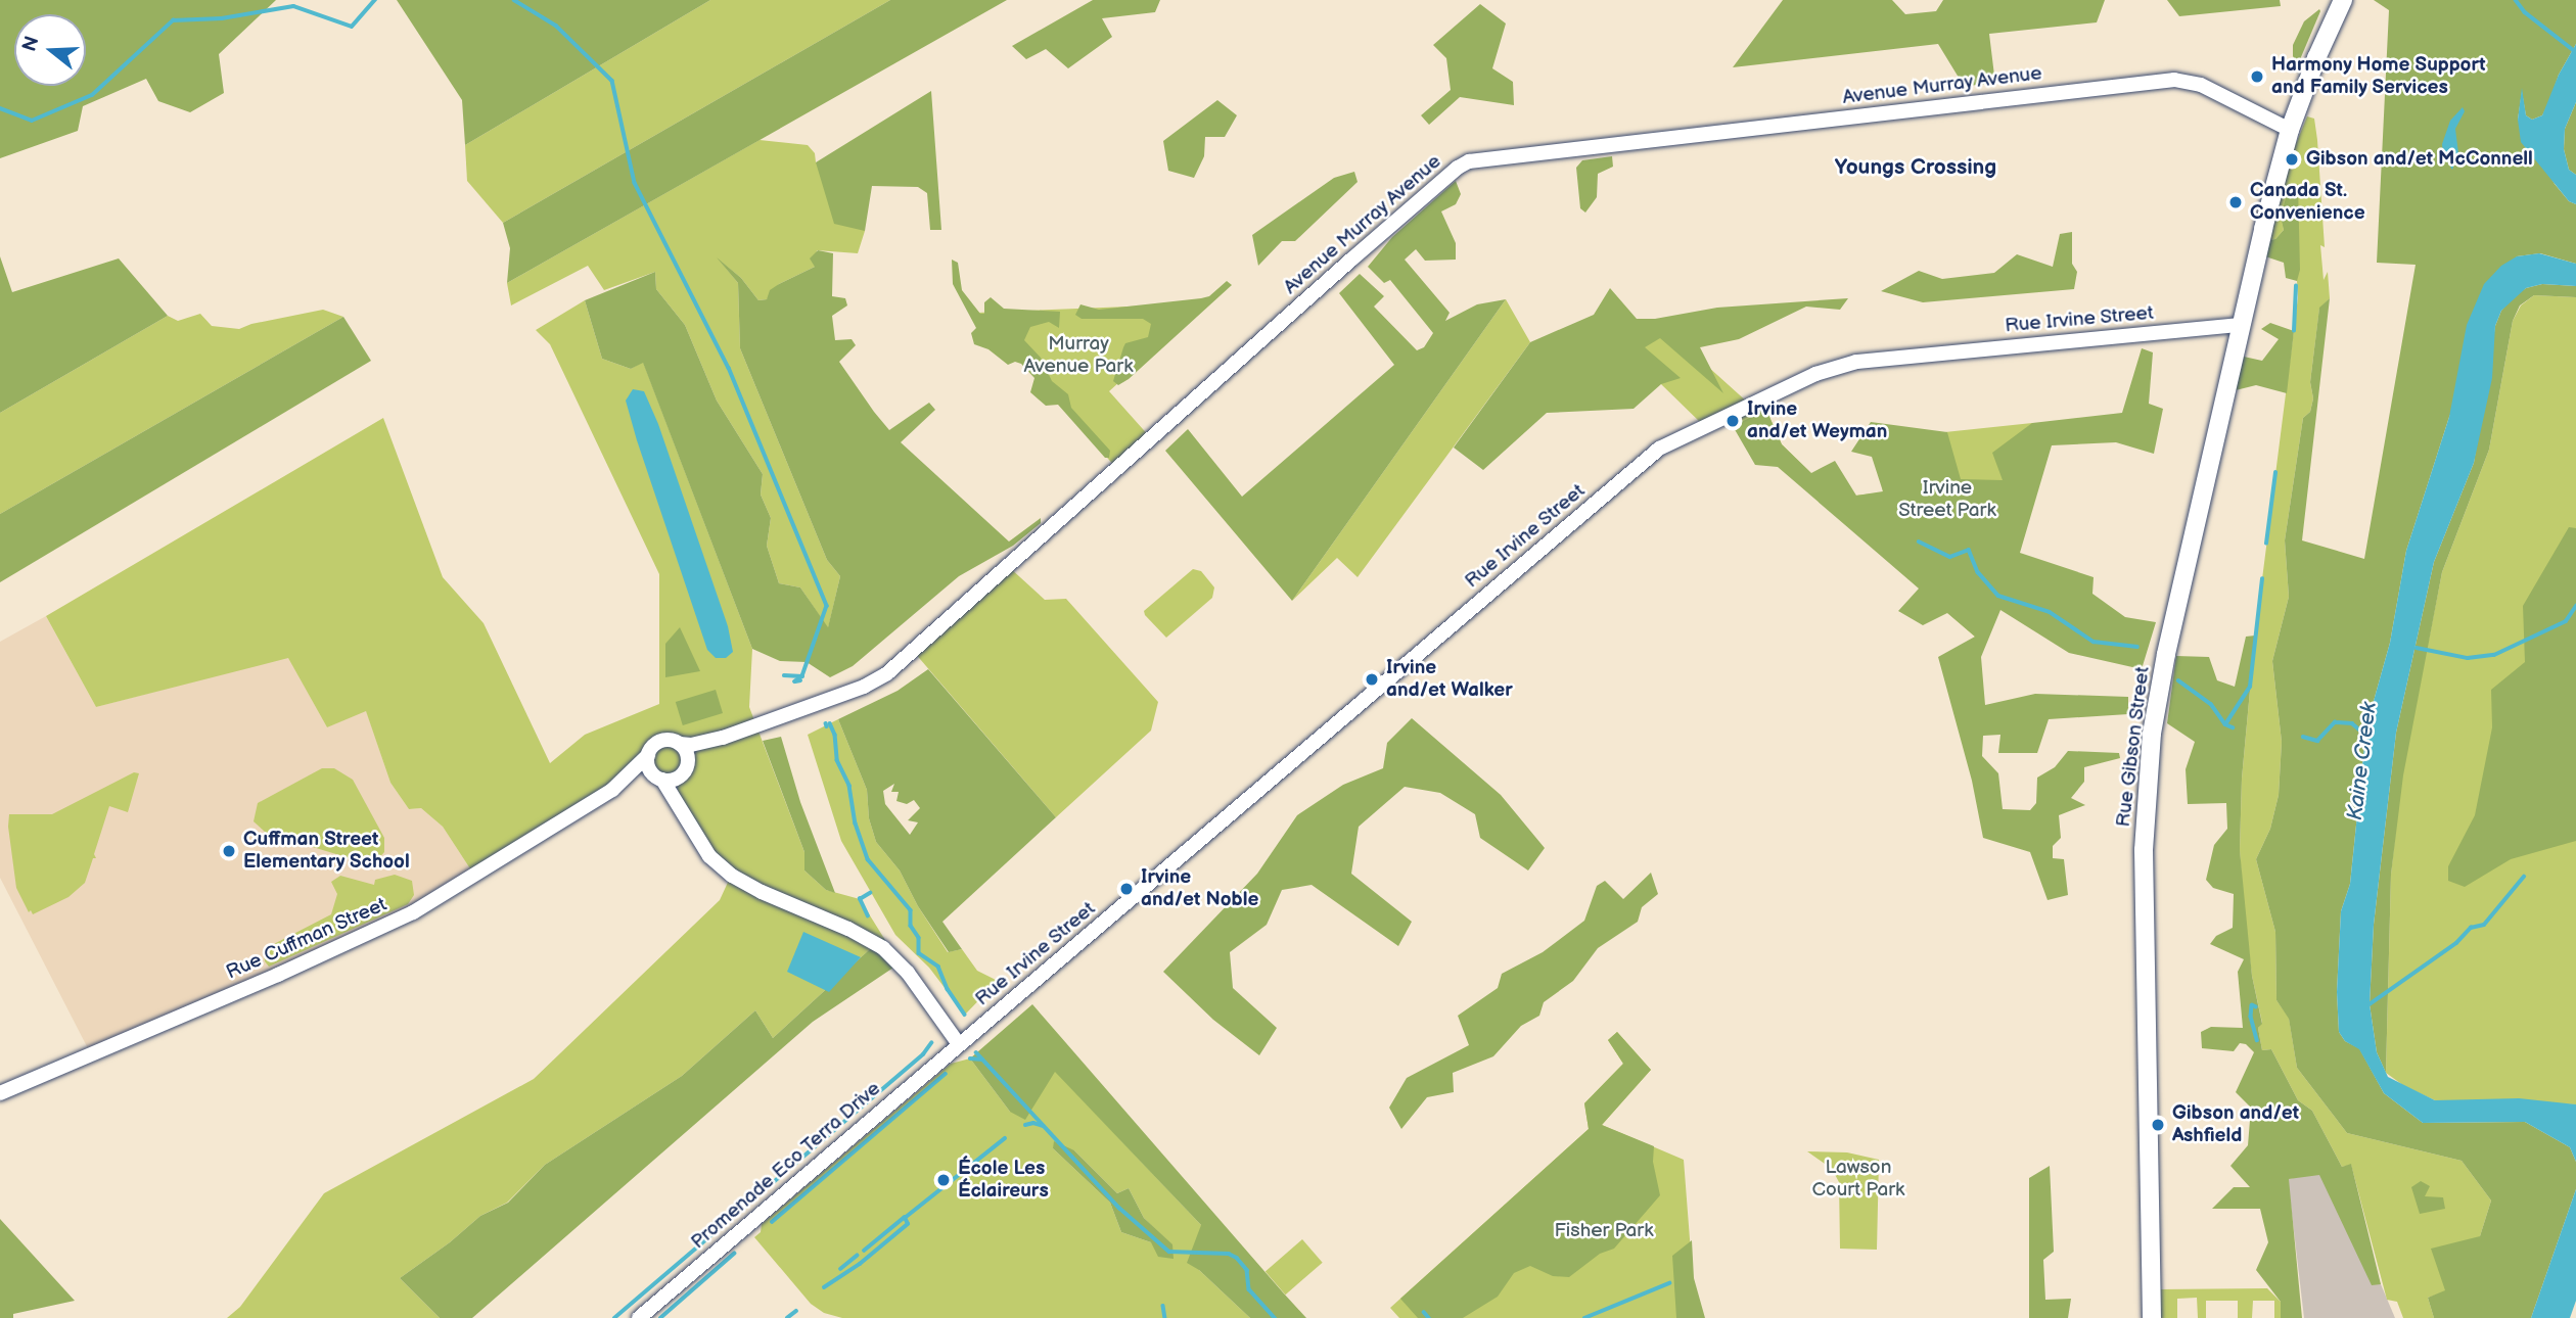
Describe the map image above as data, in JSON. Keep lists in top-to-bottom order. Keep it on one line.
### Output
{"streets":{"main road":["Rue Gibson Street"],"street":["Avenue Murray Avenue","Rue Irvine Street","Rue Cuffman Street","Promenade Eco Terra Drive"]},"crossings":[["Avenue Murray Avenue","Rue Gibson Street"],["Rue Irvine Street","Rue Gibson Street"],["Rue Irvine Street","Promenade Eco Terra Drive"]],"districts":["Youngs Crossing"],"water":["Kaine Creek"],"parks":["Murray Avenue Park","Irvine Street Park","Lawson Court Park","Fisher Park"],"places":["Harmony Home Support and Family Services","Gibson and/et McConnell","Canada St. Convenience","Irvine and/et Weyman","Irvine and/et Walker","Cuffman Street Elementary School","Irvine and/et Noble","Gibson and/et Ashfield","École Les Éclaireurs"],"north":"left"}
